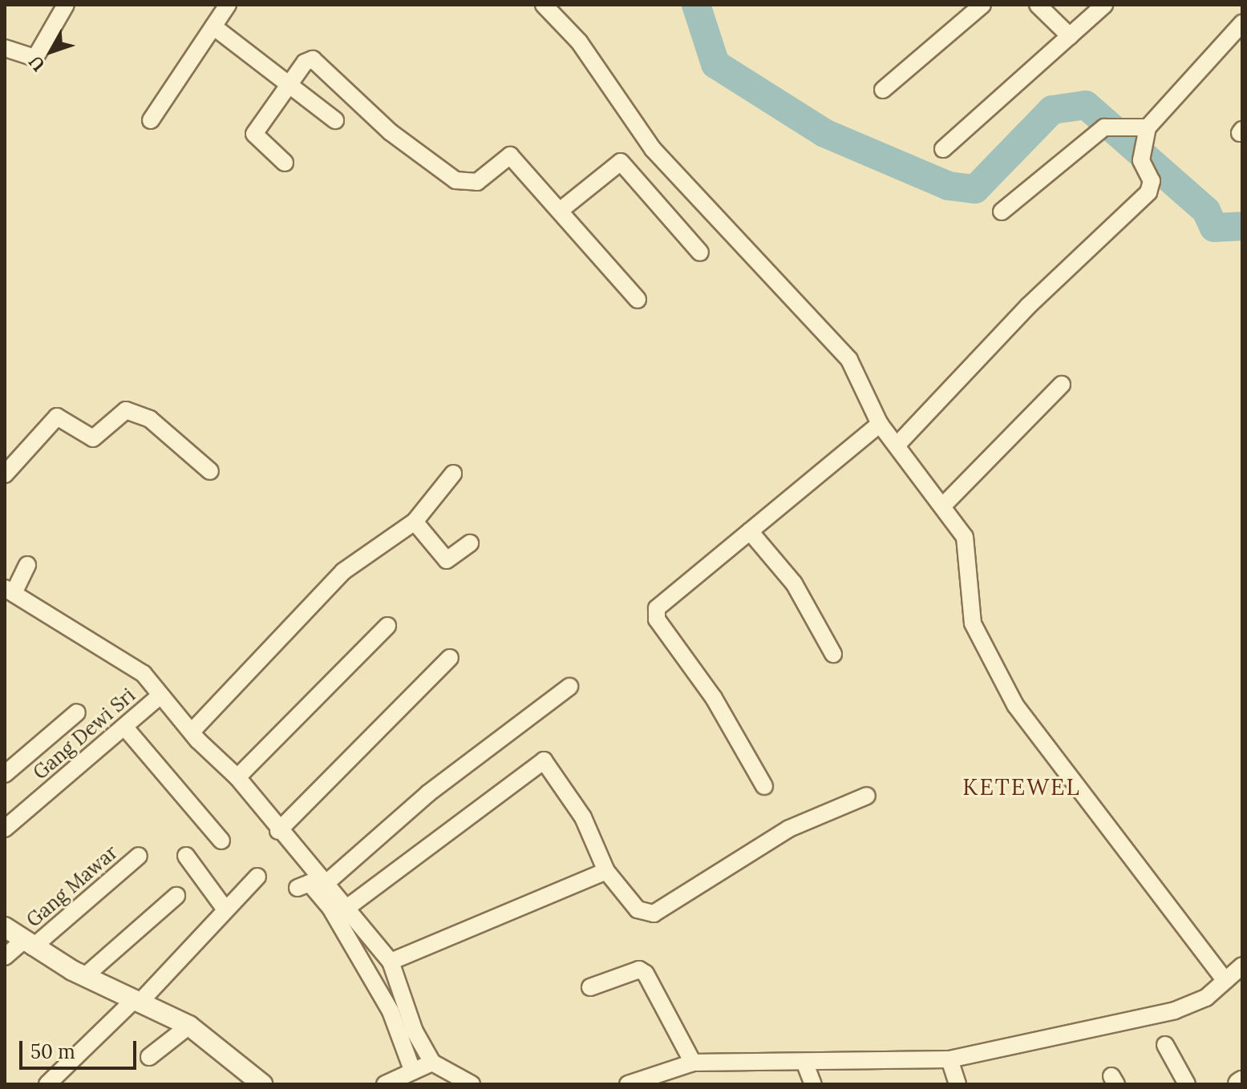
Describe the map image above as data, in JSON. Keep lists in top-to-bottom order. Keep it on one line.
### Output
{"streets":{"street":["Gang Dewi Sri","Gang Mawar"]},"districts":["KETEWEL"],"scale_bar":"50 m","north":"bottom left"}
